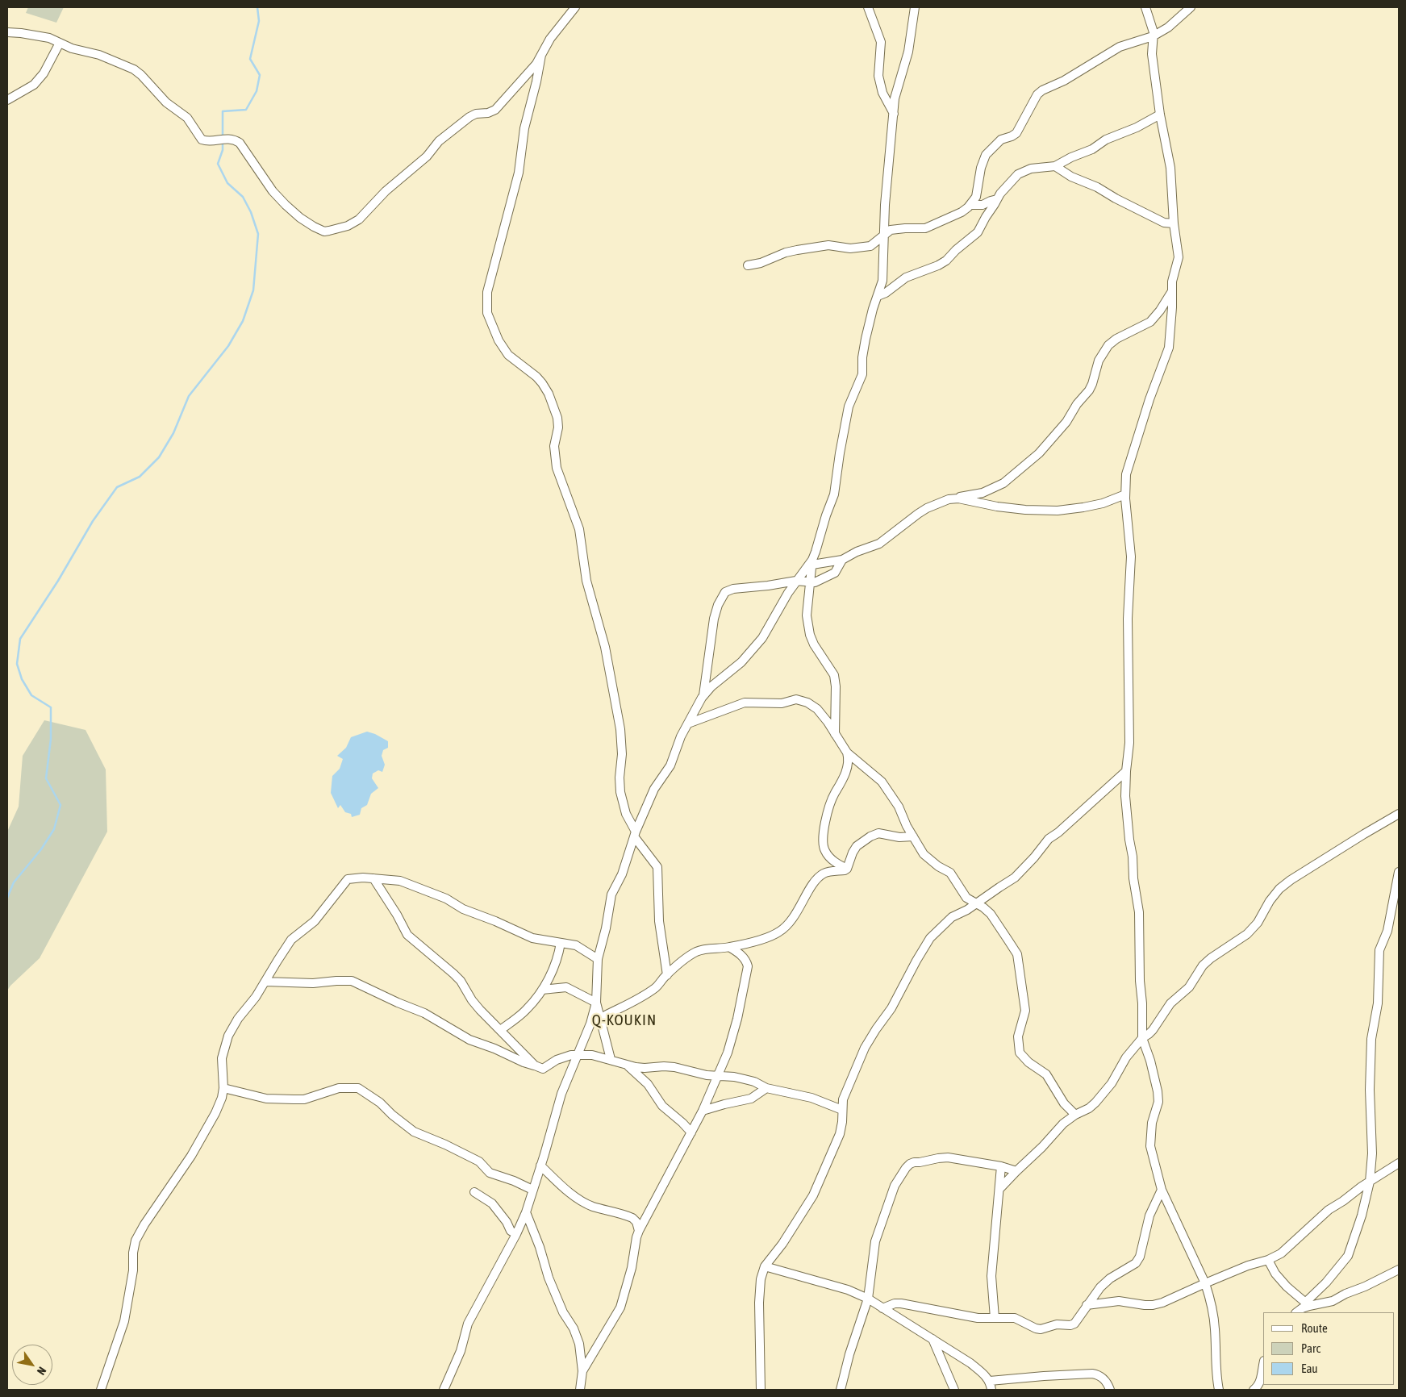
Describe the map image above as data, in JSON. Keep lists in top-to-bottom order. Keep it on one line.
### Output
{"districts":["Q-KOUKIN"],"legend":["Route","Parc","Eau"],"north":"bottom right"}
